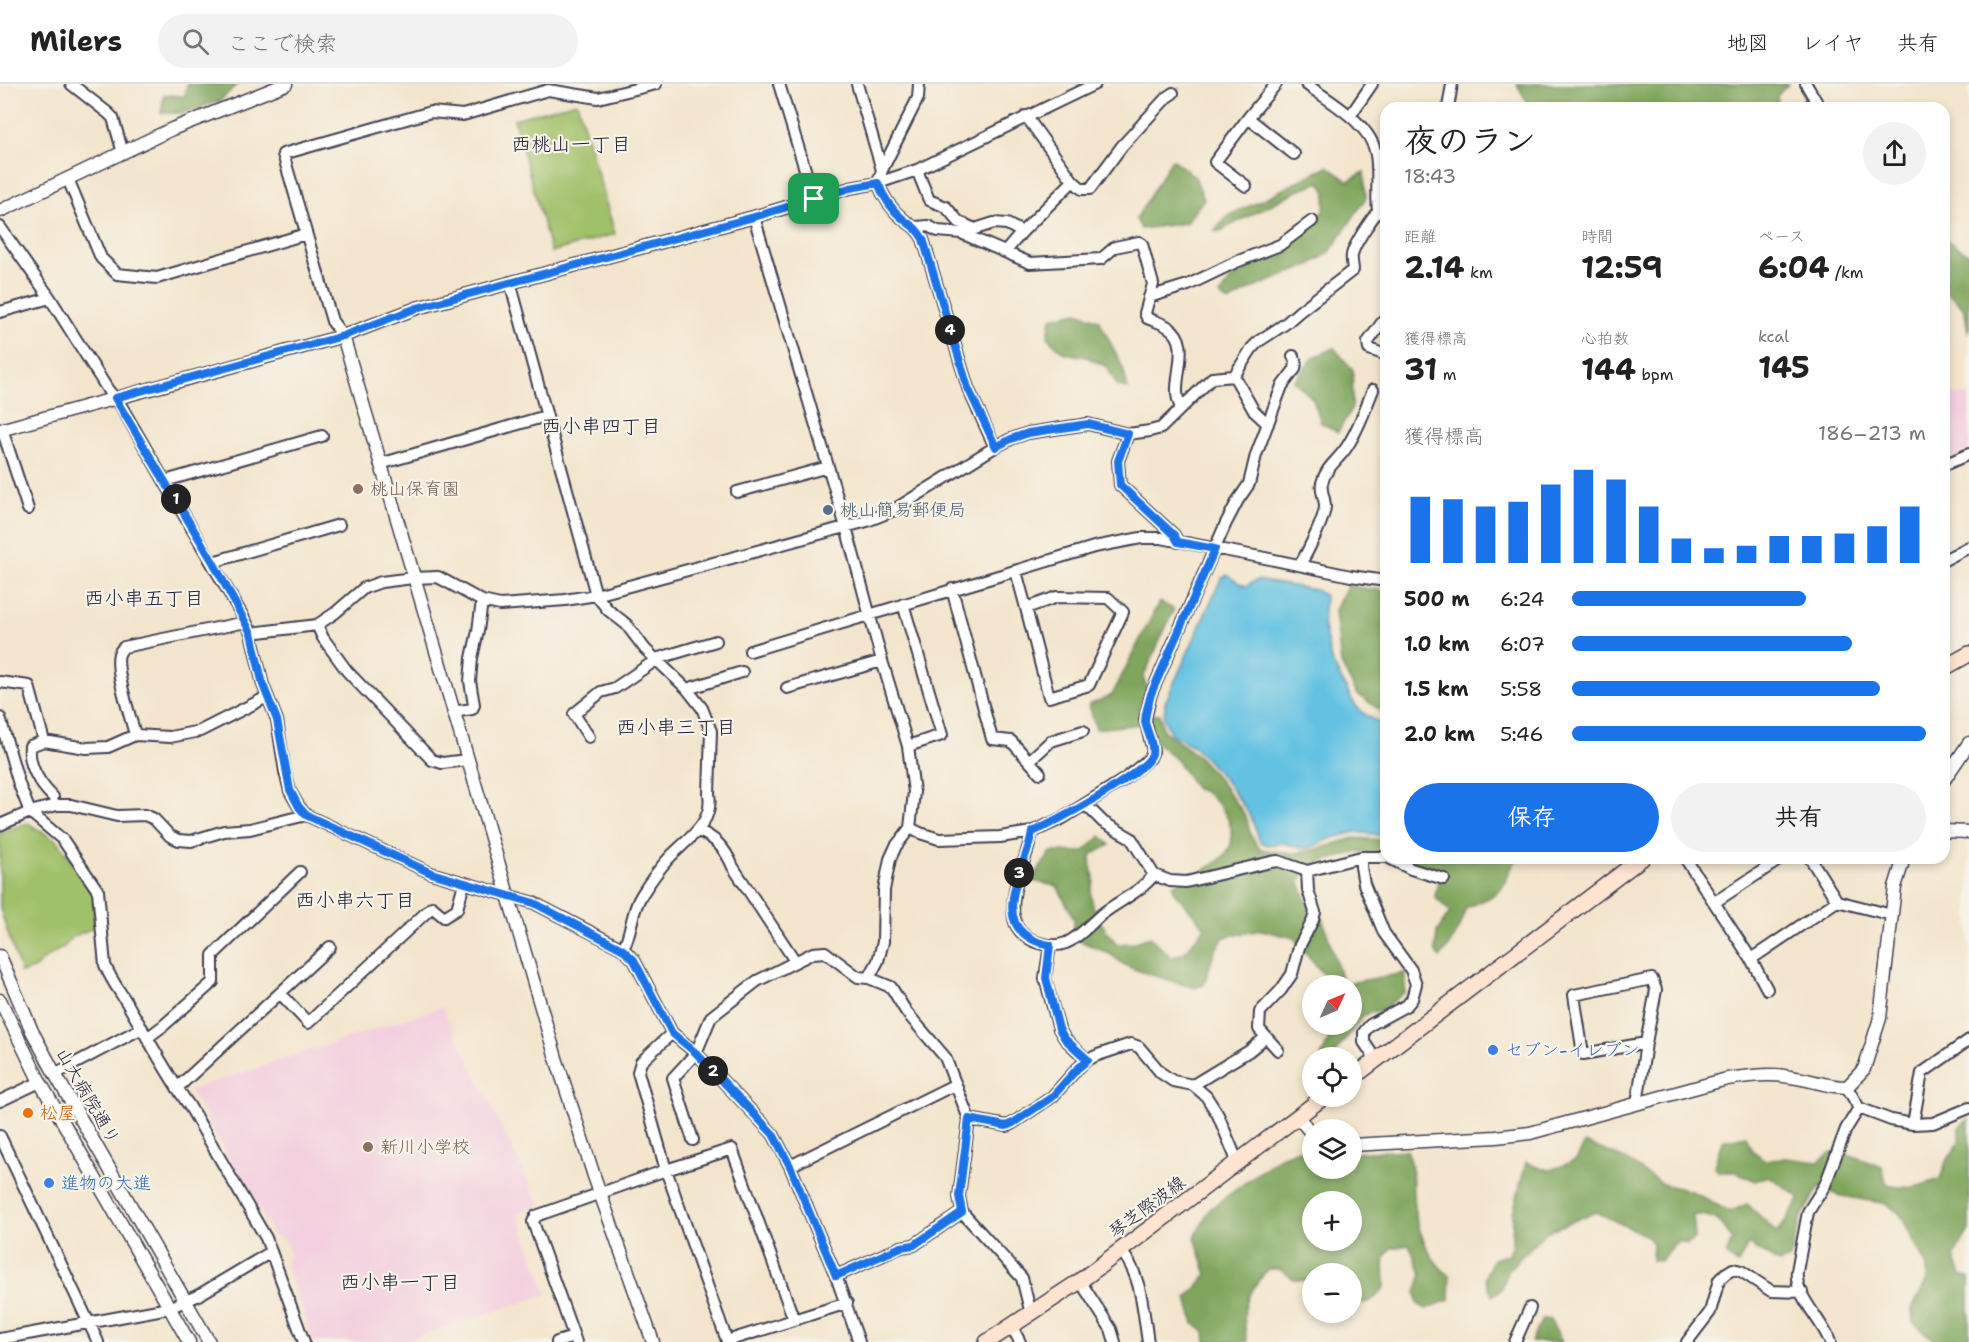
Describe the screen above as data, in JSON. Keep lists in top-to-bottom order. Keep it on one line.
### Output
{"streets":{"main road":["琴芝際波線"],"street":["山大病院通り"]},"districts":["西桃山一丁目","西小串四丁目","西小串五丁目","西小串三丁目","西小串六丁目","西小串一丁目"],"places":["桃山保育園","桃山簡易郵便局","セブン-イレブン","松屋","新川小学校","進物の大進"],"north":"top right","page":{"header":"Milers","search":"ここで検索","nav":["地図","レイヤ","共有"],"heading":["夜のラン","18:43"],"stats":[["距離","2.14 km"],["時間","12:59"],["ペース","6:04 /km"],["獲得標高","31 m"],["心拍数","144 bpm"],["kcal","145"]],"pins":["4","1","3","2"],"chart":["獲得標高","186–213 m"],"list":[{"name":"500 m","note":"6:24"},{"name":"1.0 km","note":"6:07"},{"name":"1.5 km","note":"5:58"},{"name":"2.0 km","note":"5:46"}],"buttons":["保存","共有"],"map_buttons":["+","−"]}}
